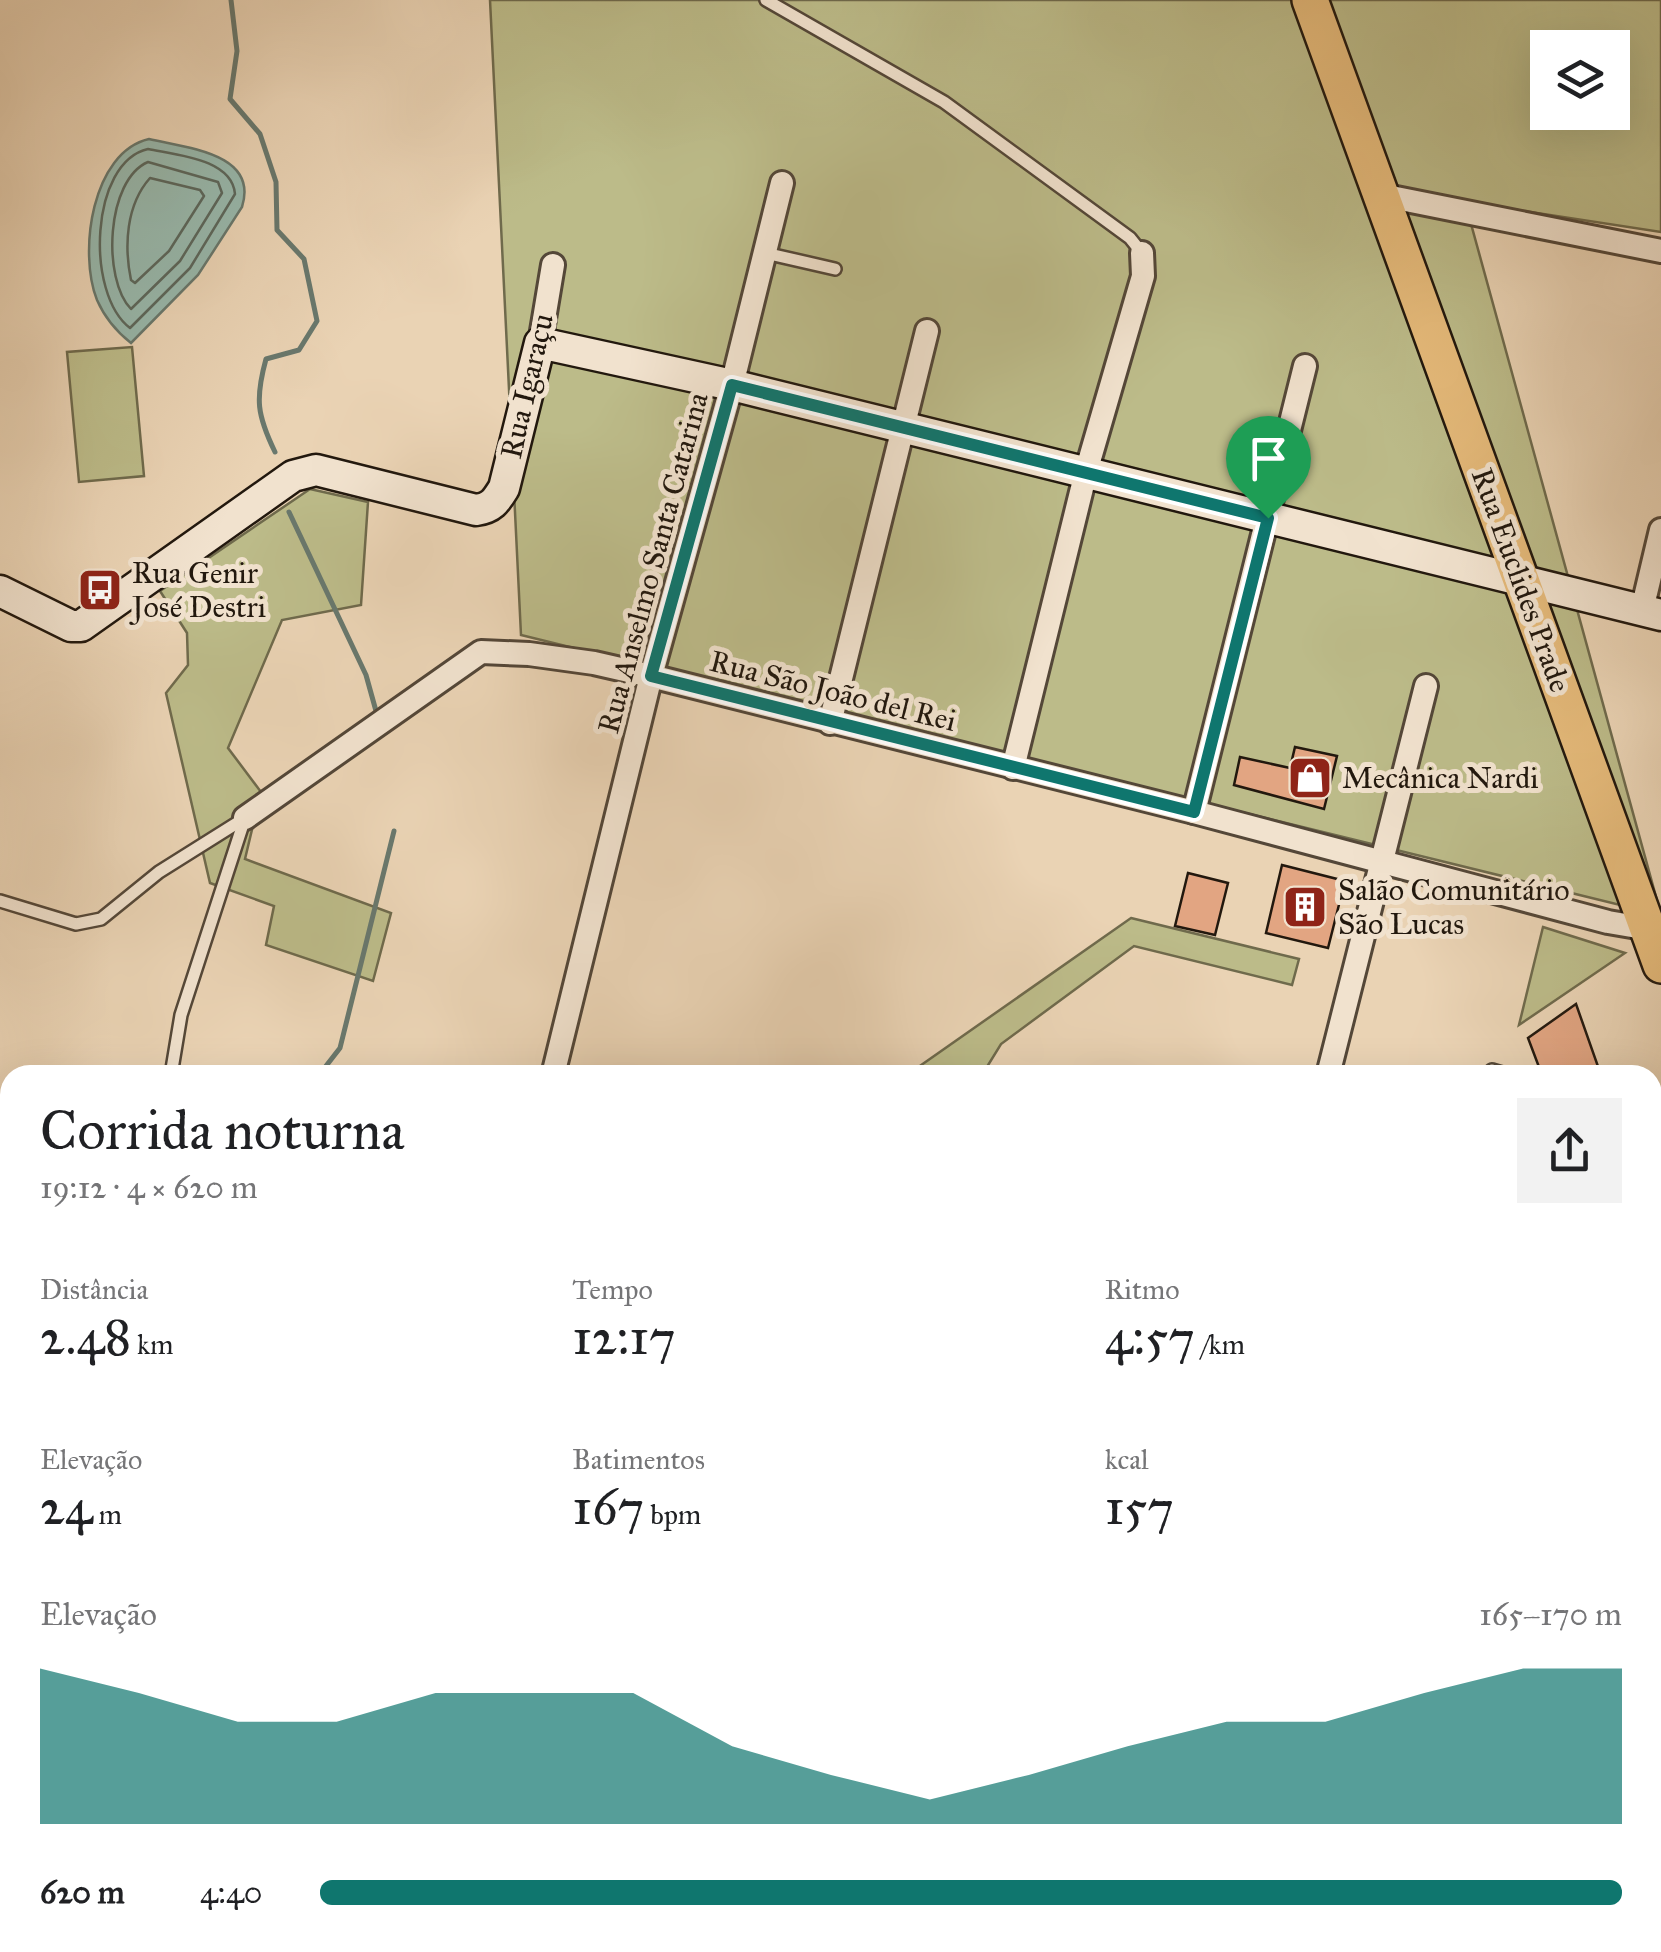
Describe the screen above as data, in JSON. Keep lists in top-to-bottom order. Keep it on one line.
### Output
{"streets":{"main road":["Rua Euclides Prade"],"street":["Rua Igaraçu","Rua Anselmo Santa Catarina","Rua São João del Rei"]},"crossings":[["Rua Anselmo Santa Catarina","Rua São João del Rei"],["Rua Euclides Prade","Rua São João del Rei"]],"places":{"bus stop":["Rua Genir José Destri"],"shop":["Mecânica Nardi"],"building":["Salão Comunitário São Lucas"]},"page":{"heading":["Corrida noturna","19:12 · 4 × 620 m"],"stats":[["Distância","2.48 km"],["Tempo","12:17"],["Ritmo","4:57 /km"],["Elevação","24 m"],["Batimentos","167 bpm"],["kcal","157"]],"chart":["Elevação","165–170 m"],"list":[{"name":"620 m","note":"4:40"}]}}
